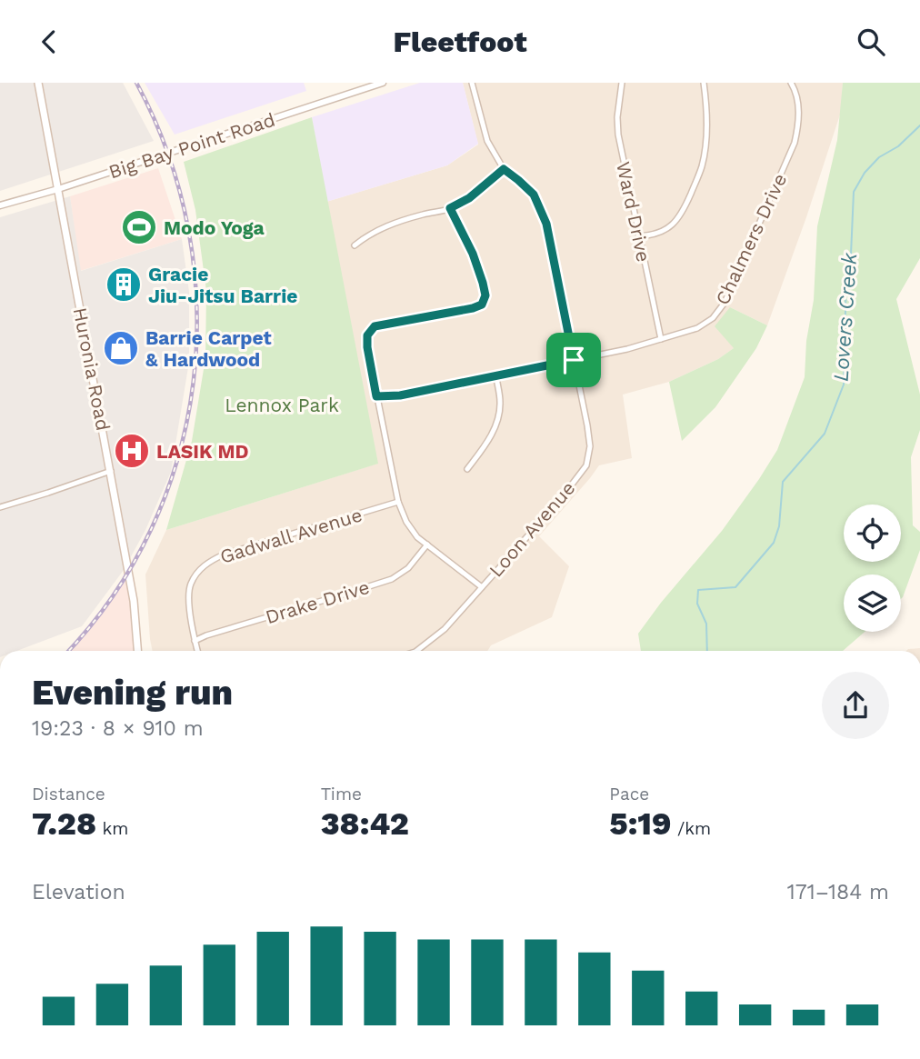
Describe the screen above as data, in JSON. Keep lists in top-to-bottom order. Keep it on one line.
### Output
{"streets":{"main road":["Huronia Road"],"street":["Big Bay Point Road","Ward Drive","Chalmers Drive","Loon Avenue","Gadwall Avenue","Drake Drive"]},"crossings":[["Big Bay Point Road","Huronia Road"],["Ward Drive","Chalmers Drive"],["Chalmers Drive","Loon Avenue"],["Gadwall Avenue","Drake Drive"]],"water":["Lovers Creek"],"parks":["Lennox Park"],"places":{"sports":["Modo Yoga"],"building":["Gracie Jiu-Jitsu Barrie"],"shop":["Barrie Carpet & Hardwood"],"hospital":["LASIK MD"]},"page":{"header":"Fleetfoot","heading":["Evening run","19:23 · 8 × 910 m"],"stats":[["Distance","7.28 km"],["Time","38:42"],["Pace","5:19 /km"]],"chart":["Elevation","171–184 m"]}}
